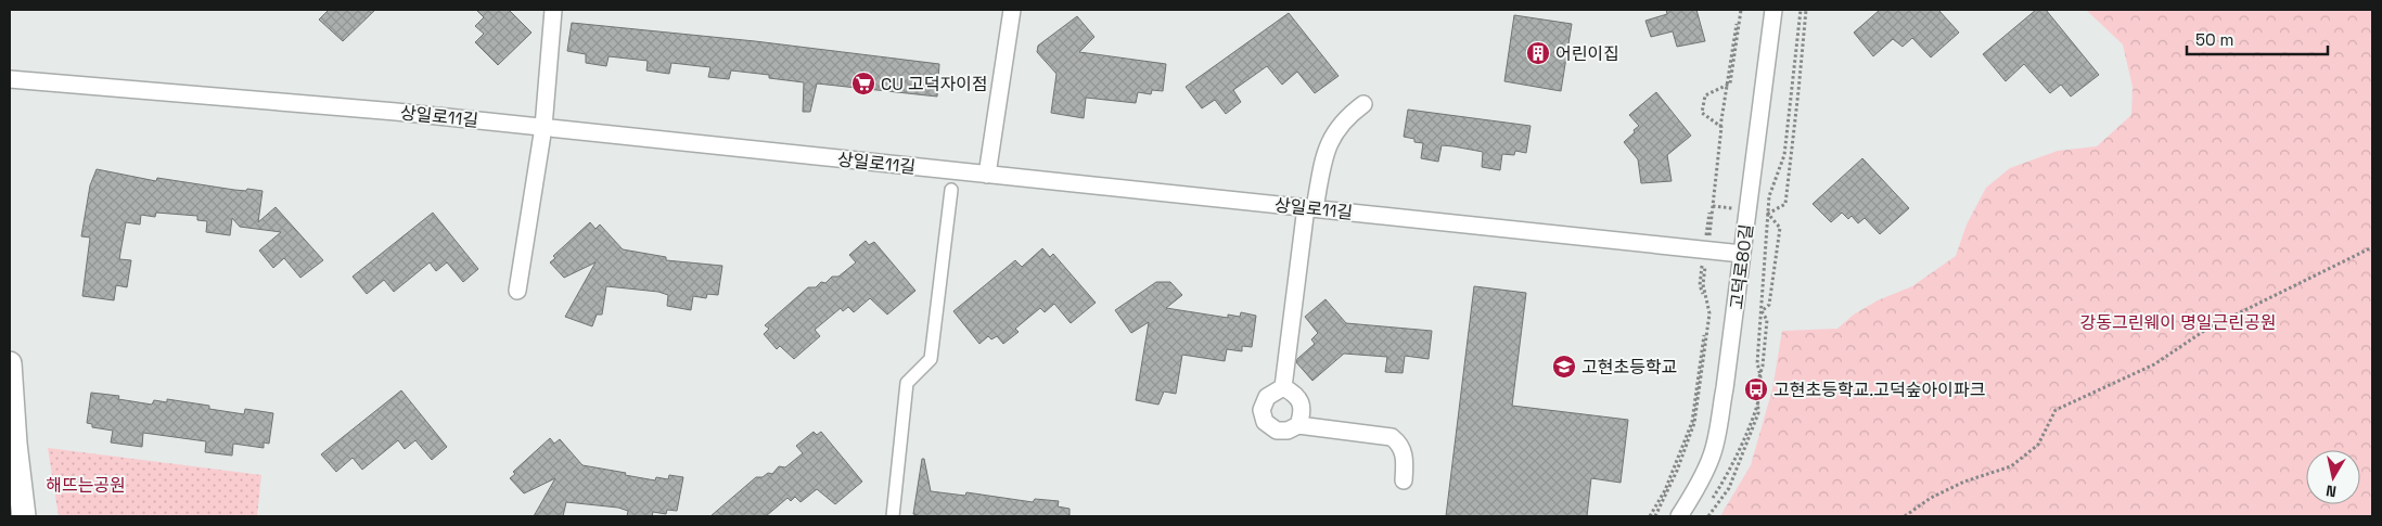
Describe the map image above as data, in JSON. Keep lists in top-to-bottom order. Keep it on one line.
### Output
{"streets":{"street":["상일로11길","고덕로80길"]},"crossings":[["상일로11길","고덕로80길"]],"parks":["강동그린웨이 명일근린공원","해뜨는공원"],"places":{"building":["어린이집"],"supermarket":["CU 고덕자이점"],"school or university":["고현초등학교"],"bus stop":["고현초등학교.고덕숲아이파크"]},"scale_bar":"50 m","north":"bottom"}
